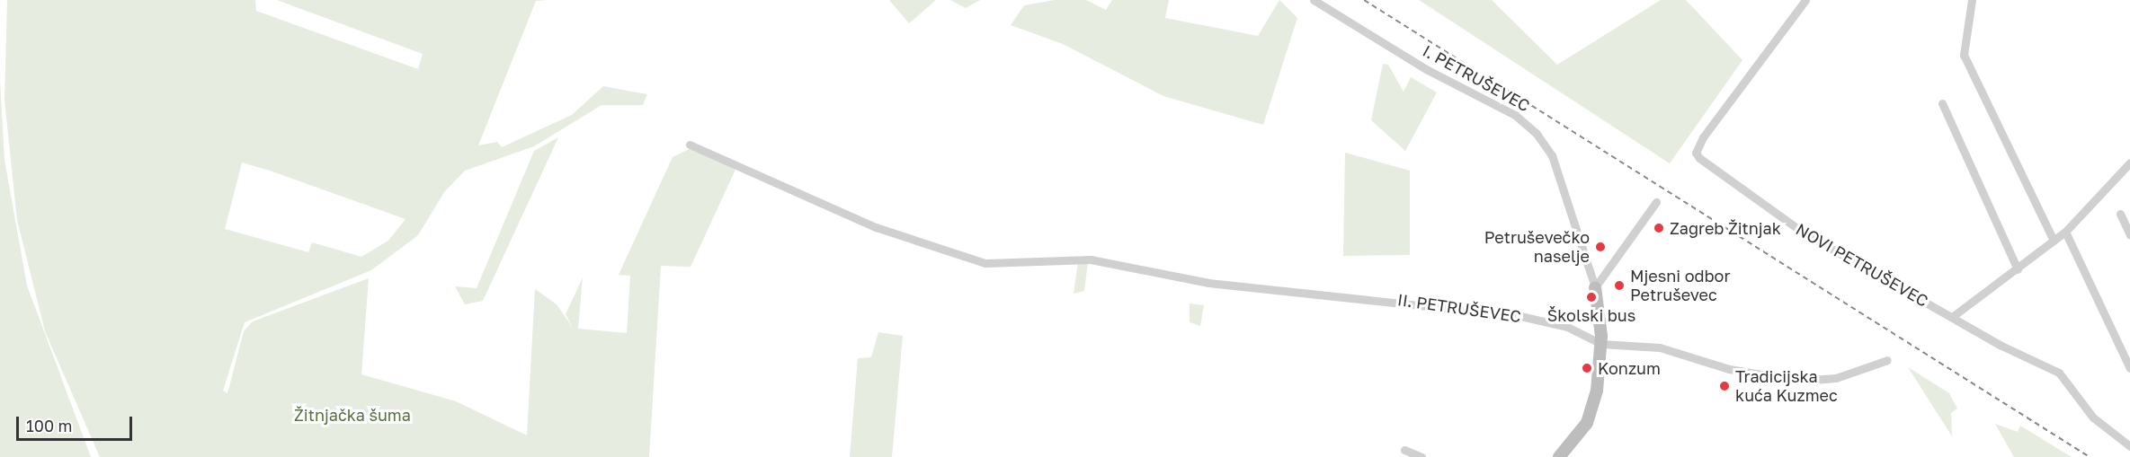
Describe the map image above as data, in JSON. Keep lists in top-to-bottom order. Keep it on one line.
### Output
{"streets":{"street":["I. PETRUŠEVEC","NOVI PETRUŠEVEC","II. PETRUŠEVEC"]},"crossings":[["I. PETRUŠEVEC","II. PETRUŠEVEC"]],"parks":["Žitnjačka šuma"],"places":["Zagreb Žitnjak","Petruševečko naselje","Mjesni odbor Petruševec","Školski bus","Konzum","Tradicijska kuća Kuzmec"],"scale_bar":"100 m"}
